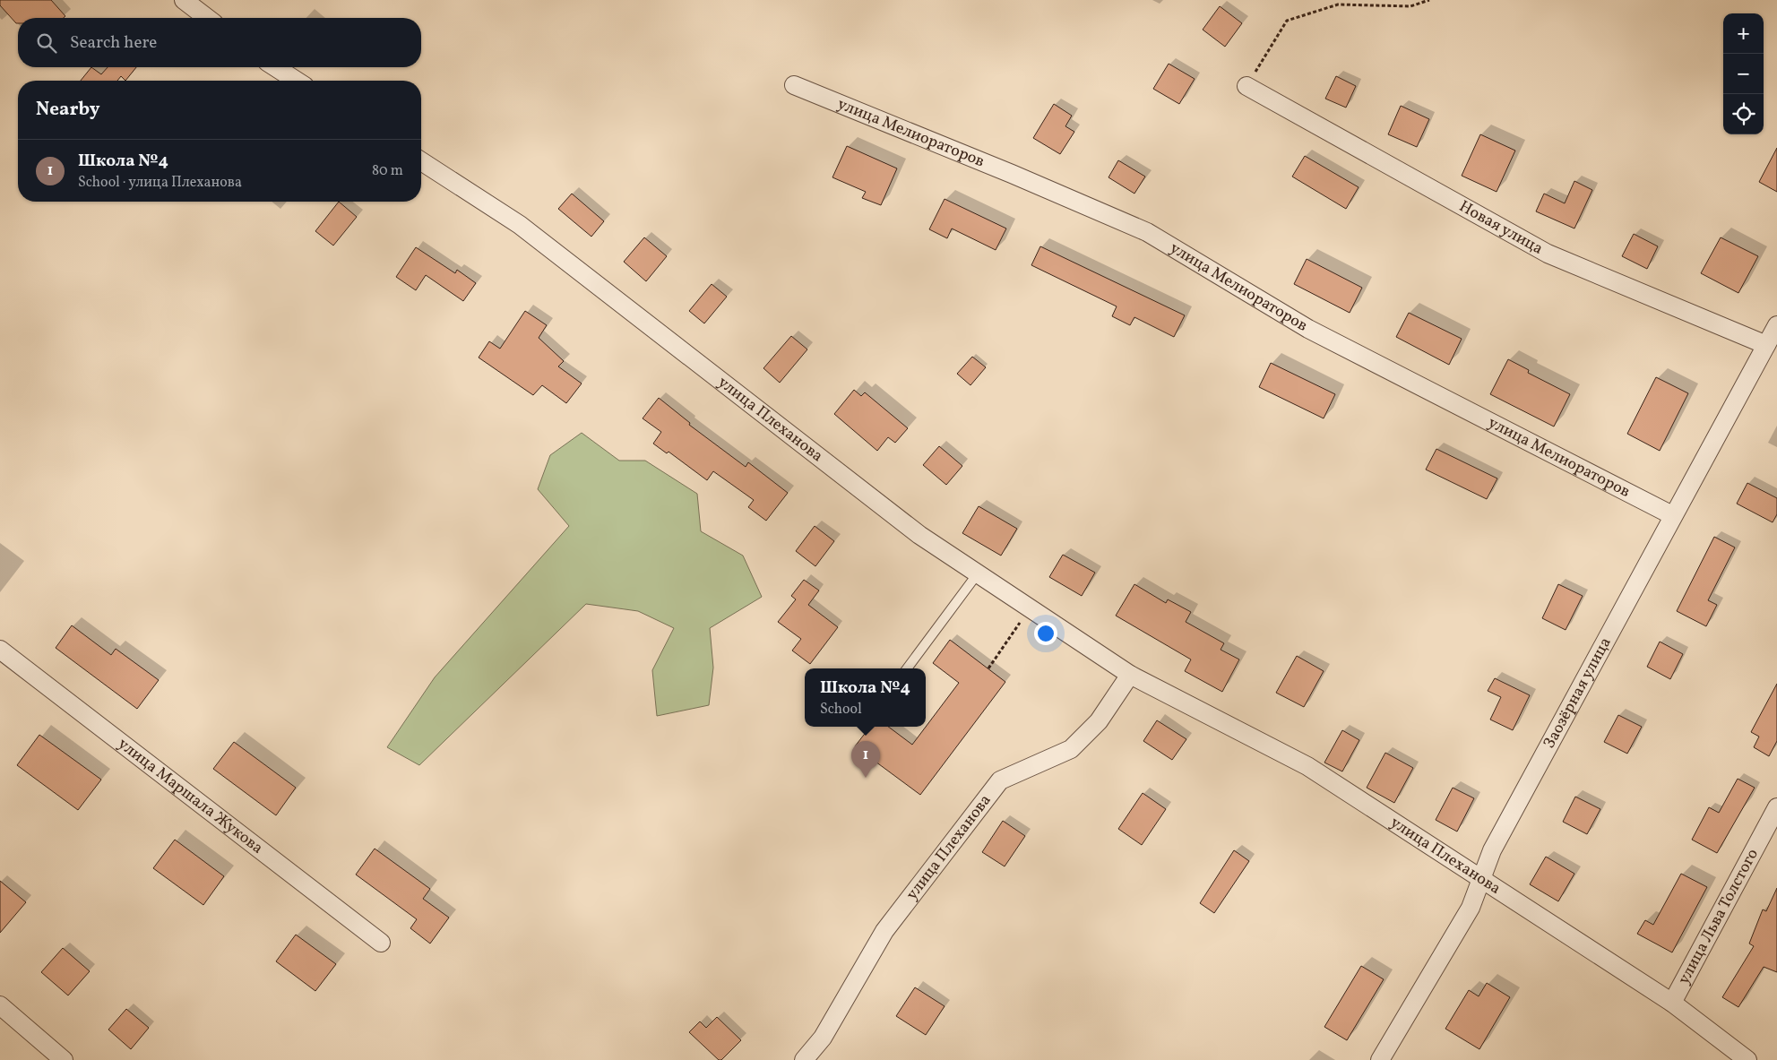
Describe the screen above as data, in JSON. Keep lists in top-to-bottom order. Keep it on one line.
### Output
{"streets":{"street":["улица Мелиораторов","Новая улица","улица Плеханова","Заозёрная улица","улица Маршала Жукова","улица Льва Толстого"]},"crossings":[["улица Мелиораторов","Заозёрная улица"],["Новая улица","Заозёрная улица"],["улица Плеханова","Заозёрная улица"],["улица Плеханова","улица Льва Толстого"]],"page":{"map_buttons":["+","−"],"search":"Search here","heading":"Nearby","list":[{"mark":"1","name":"Школа №4","note":"School · улица Плеханова","value":"80 m"}],"popup":["Школа №4","School"],"pins":"1"}}
